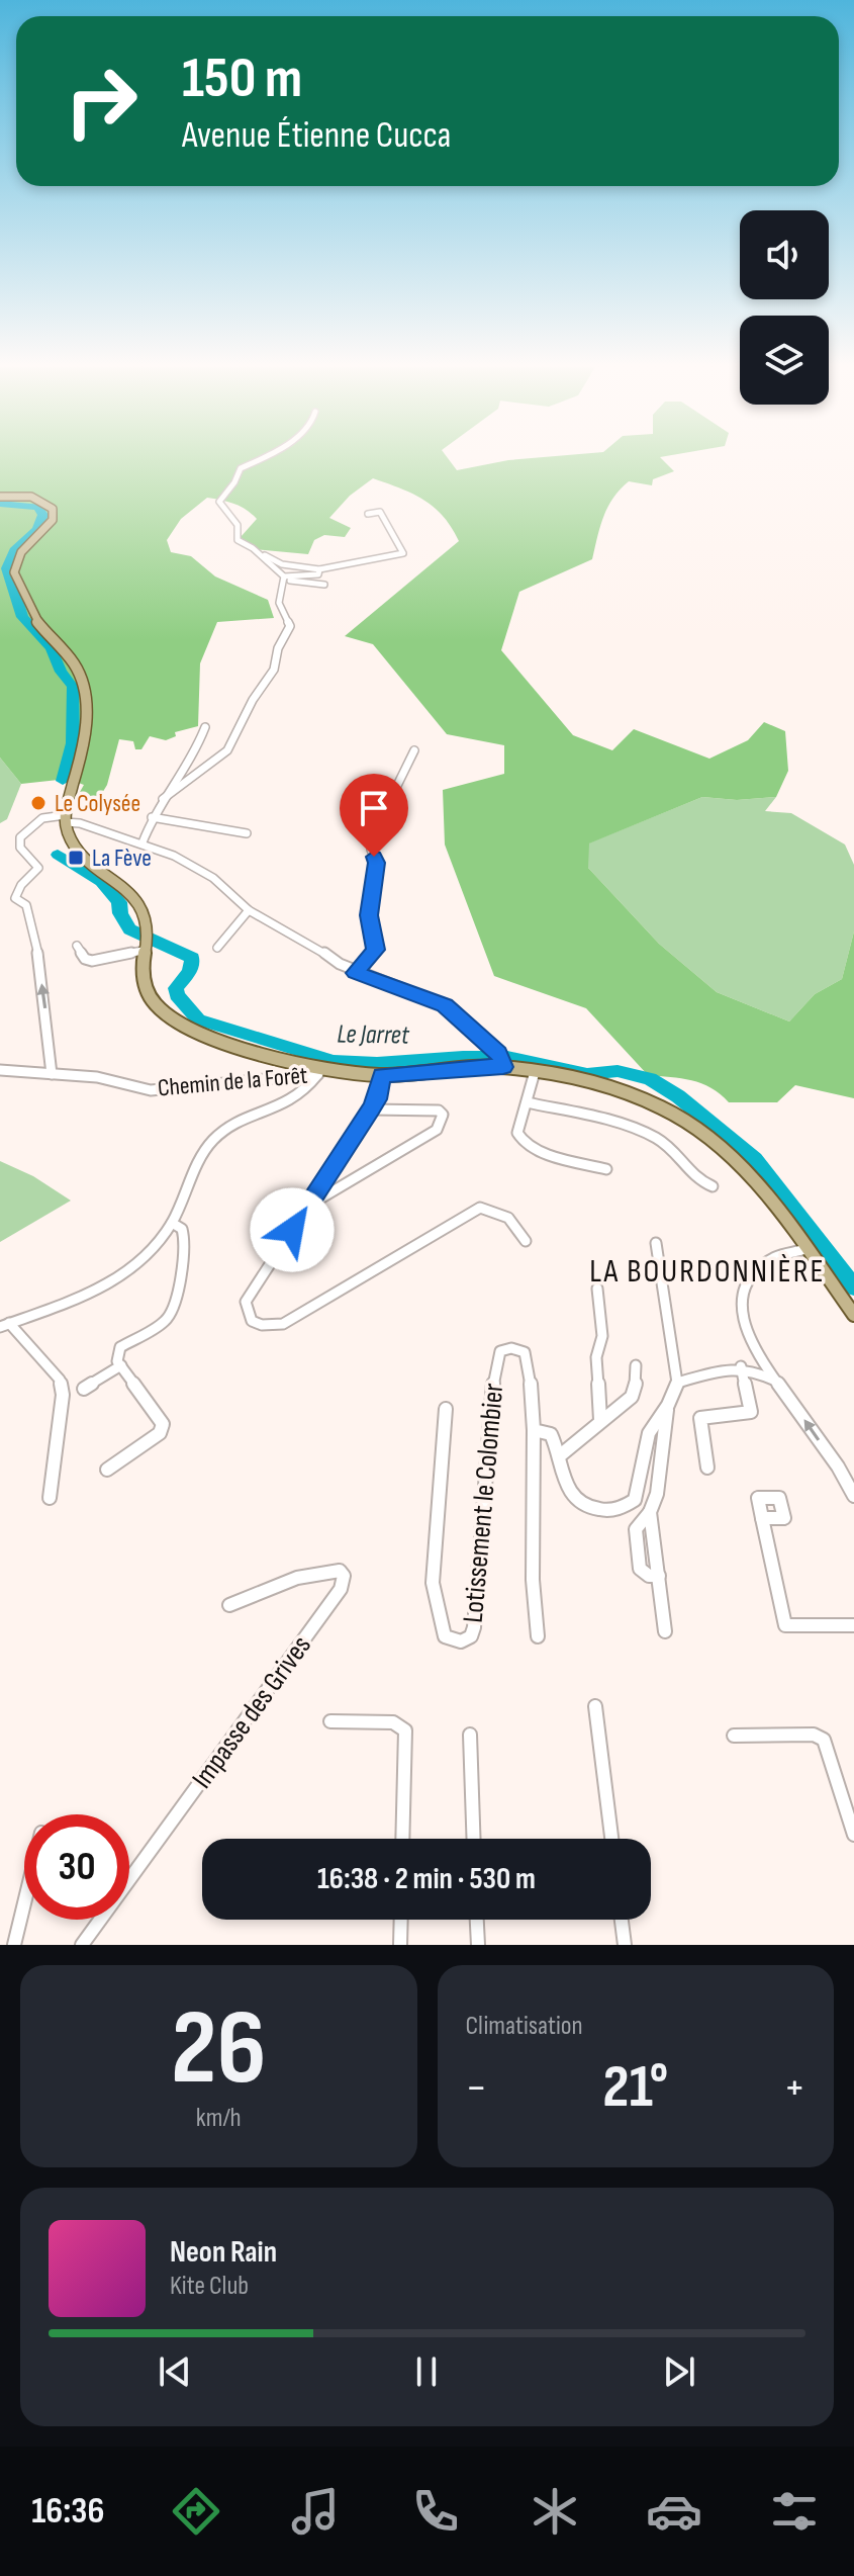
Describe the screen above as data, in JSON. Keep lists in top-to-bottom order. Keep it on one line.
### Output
{"streets":{"street":["Chemin de la Forêt","Lotissement le Colombier","Impasse des Grives"]},"districts":["LA BOURDONNIÈRE"],"water":["Le Jarret"],"places":{"other":["Le Colysée"],"transit":["La Fève"]},"page":{"turn":["150 m","Avenue Étienne Cucca"],"limit":"30","trip":"16:38 · 2 min · 530 m","tile":[["26","km/h"],"Climatisation"],"heat":["−","21°","+"],"song":["Neon Rain","Kite Club"],"tabs":"16:36"}}
